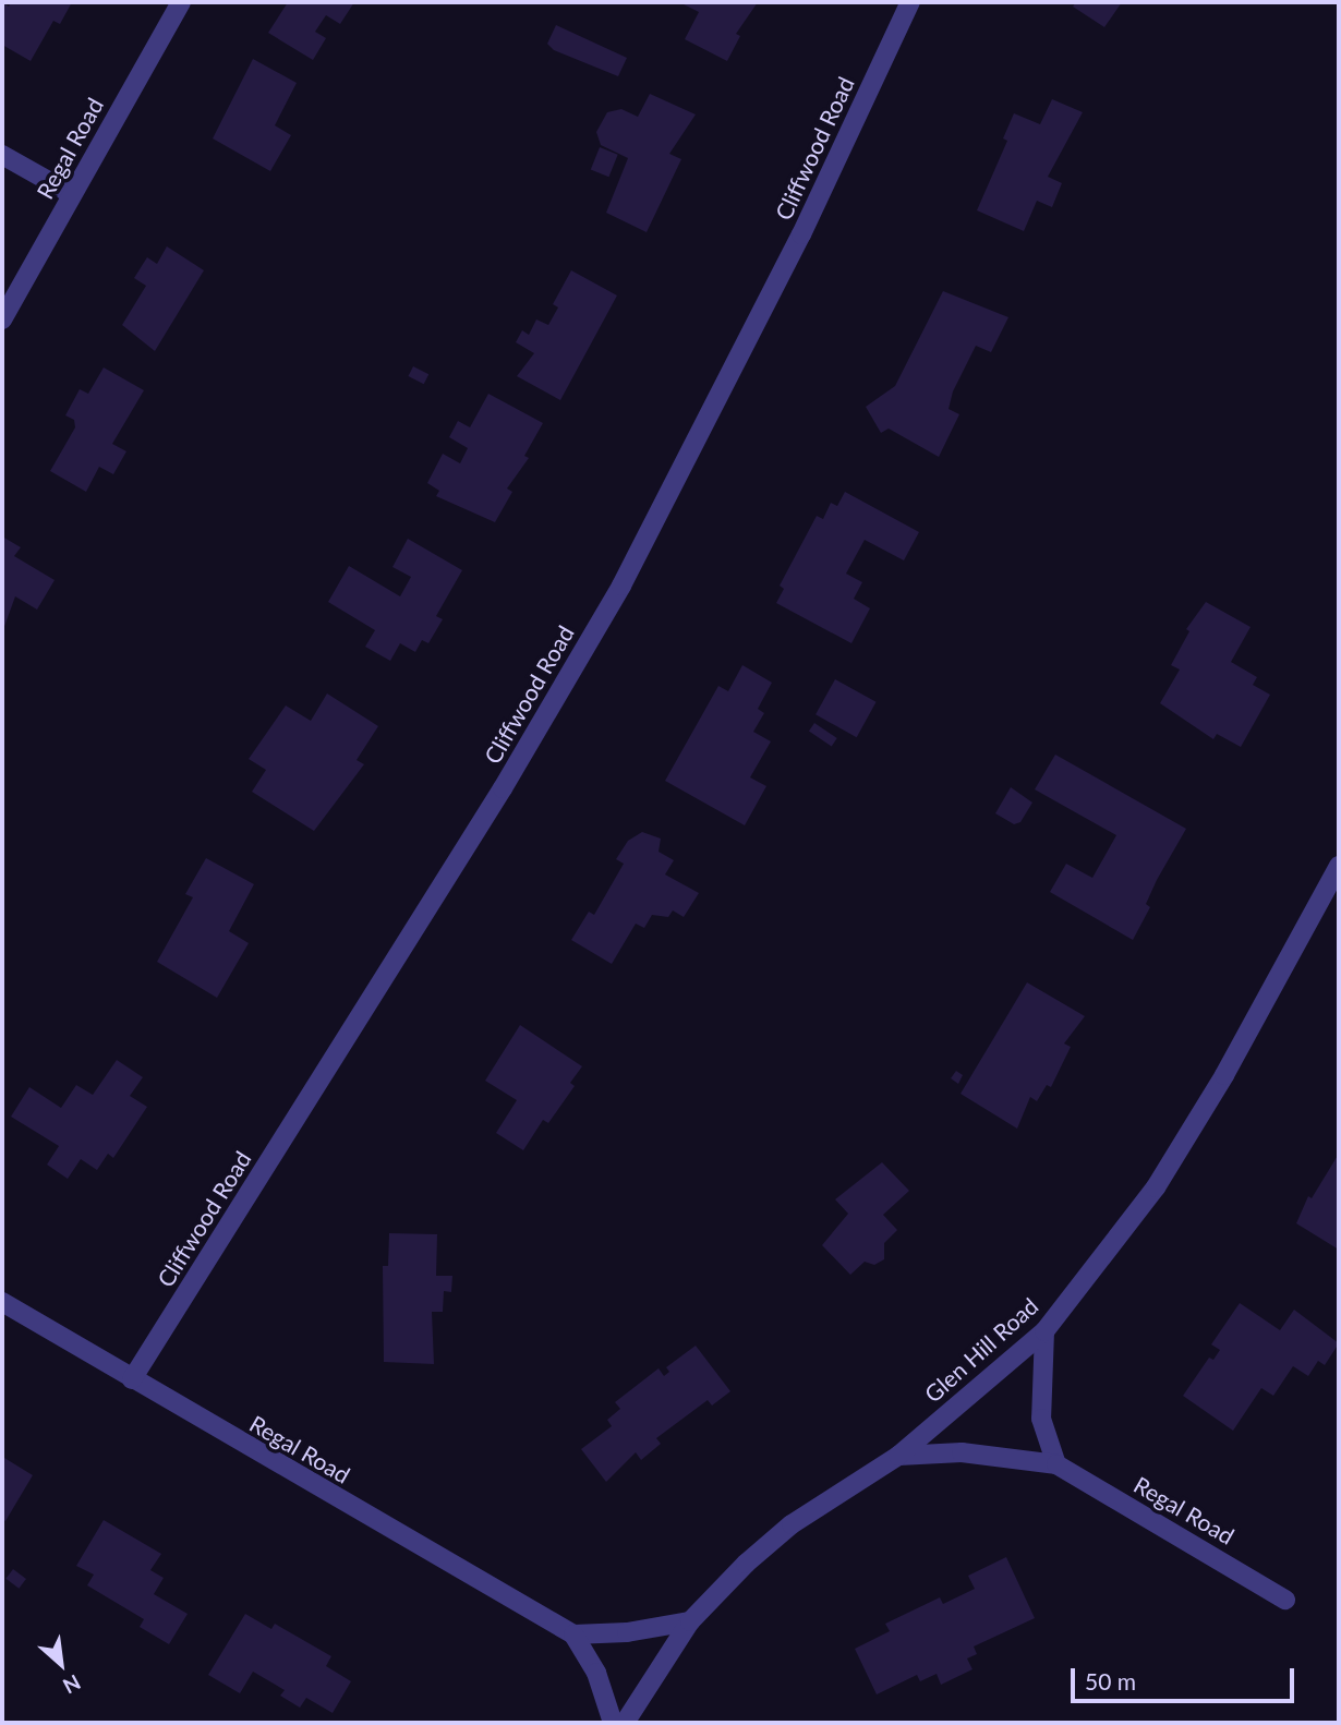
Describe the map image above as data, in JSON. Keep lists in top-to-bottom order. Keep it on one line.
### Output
{"streets":{"street":["Regal Road","Cliffwood Road","Glen Hill Road"]},"crossings":[["Regal Road","Cliffwood Road"],["Regal Road","Glen Hill Road"]],"scale_bar":"50 m","north":"bottom right"}
